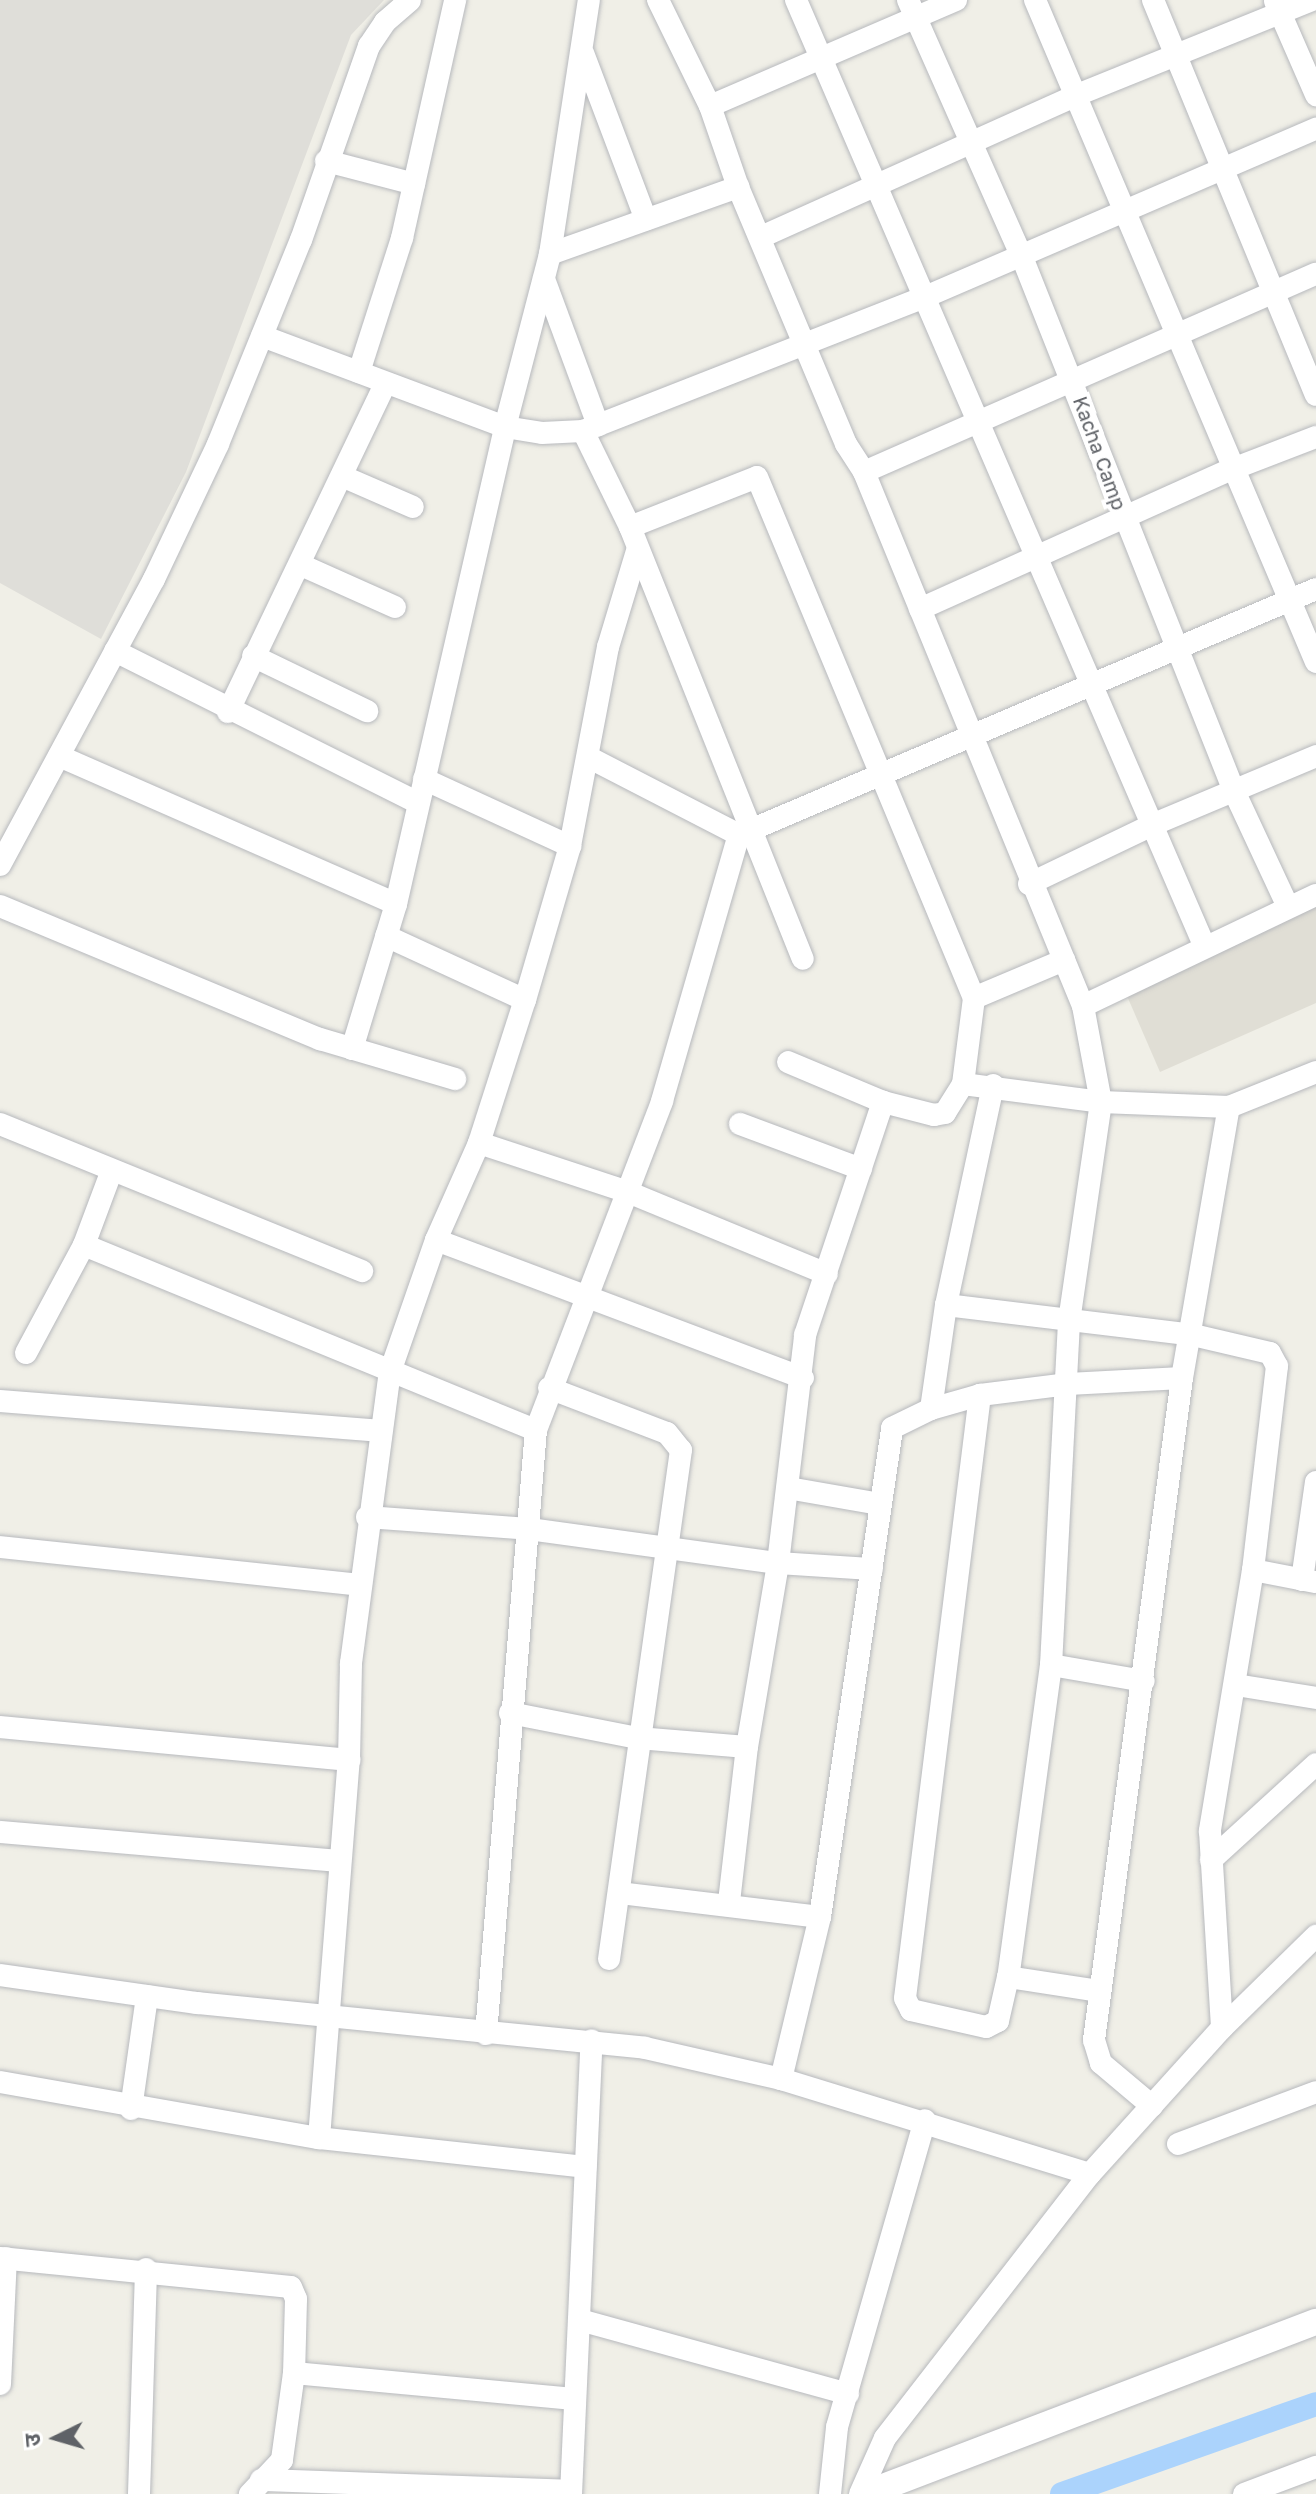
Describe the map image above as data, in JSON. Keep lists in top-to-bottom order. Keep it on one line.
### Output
{"streets":{"street":["Kacha Camp"]},"north":"left"}
